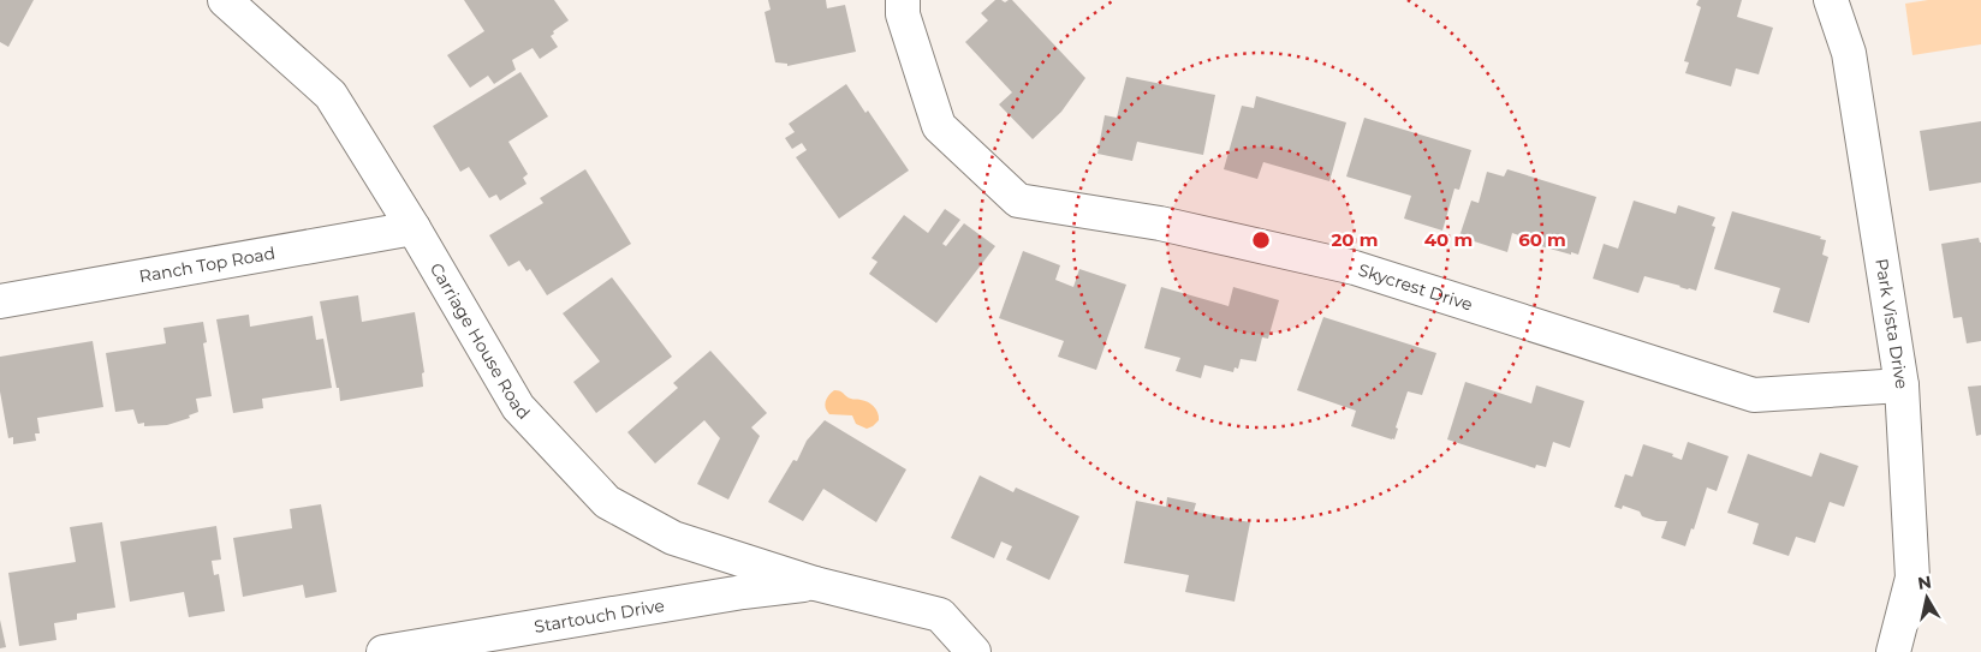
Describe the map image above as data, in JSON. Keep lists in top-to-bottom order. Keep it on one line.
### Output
{"streets":{"street":["Ranch Top Road","Skycrest Drive","Park Vista Drive","Carriage House Road","Startouch Drive"]},"crossings":[["Ranch Top Road","Carriage House Road"],["Skycrest Drive","Park Vista Drive"],["Carriage House Road","Startouch Drive"]],"north":"top","rings":["20 m","40 m","60 m"]}
